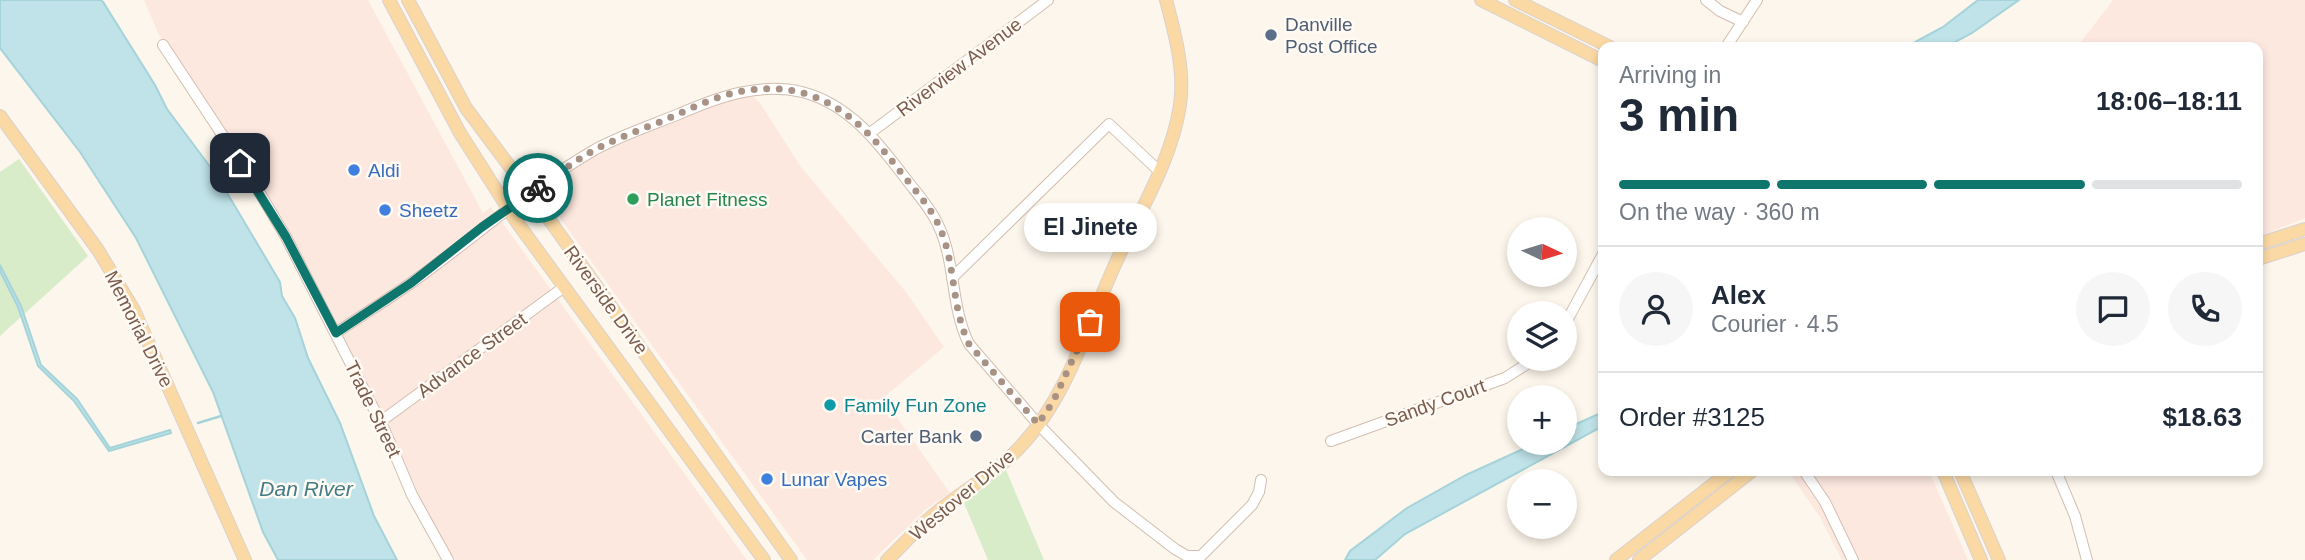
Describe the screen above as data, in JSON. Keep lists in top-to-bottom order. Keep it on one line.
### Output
{"streets":{"main road":["Riverside Drive","Memorial Drive","Westover Drive"],"street":["Riverview Avenue","Advance Street","Sandy Court","Trade Street"]},"crossings":[["Riverside Drive","Advance Street"],["Advance Street","Trade Street"]],"water":["Dan River"],"places":["Danville Post Office","Aldi","Planet Fitness","Sheetz","El Jinete","Family Fun Zone","Carter Bank","Lunar Vapes"],"north":"right","page":{"heading":["3 min","Arriving in","18:06–18:11"],"panel":["Alex","Courier · 4.5","Order #3125","$18.63"],"bar":"On the way · 360 m","bubble":"El Jinete","map_buttons":["+","−"]}}
